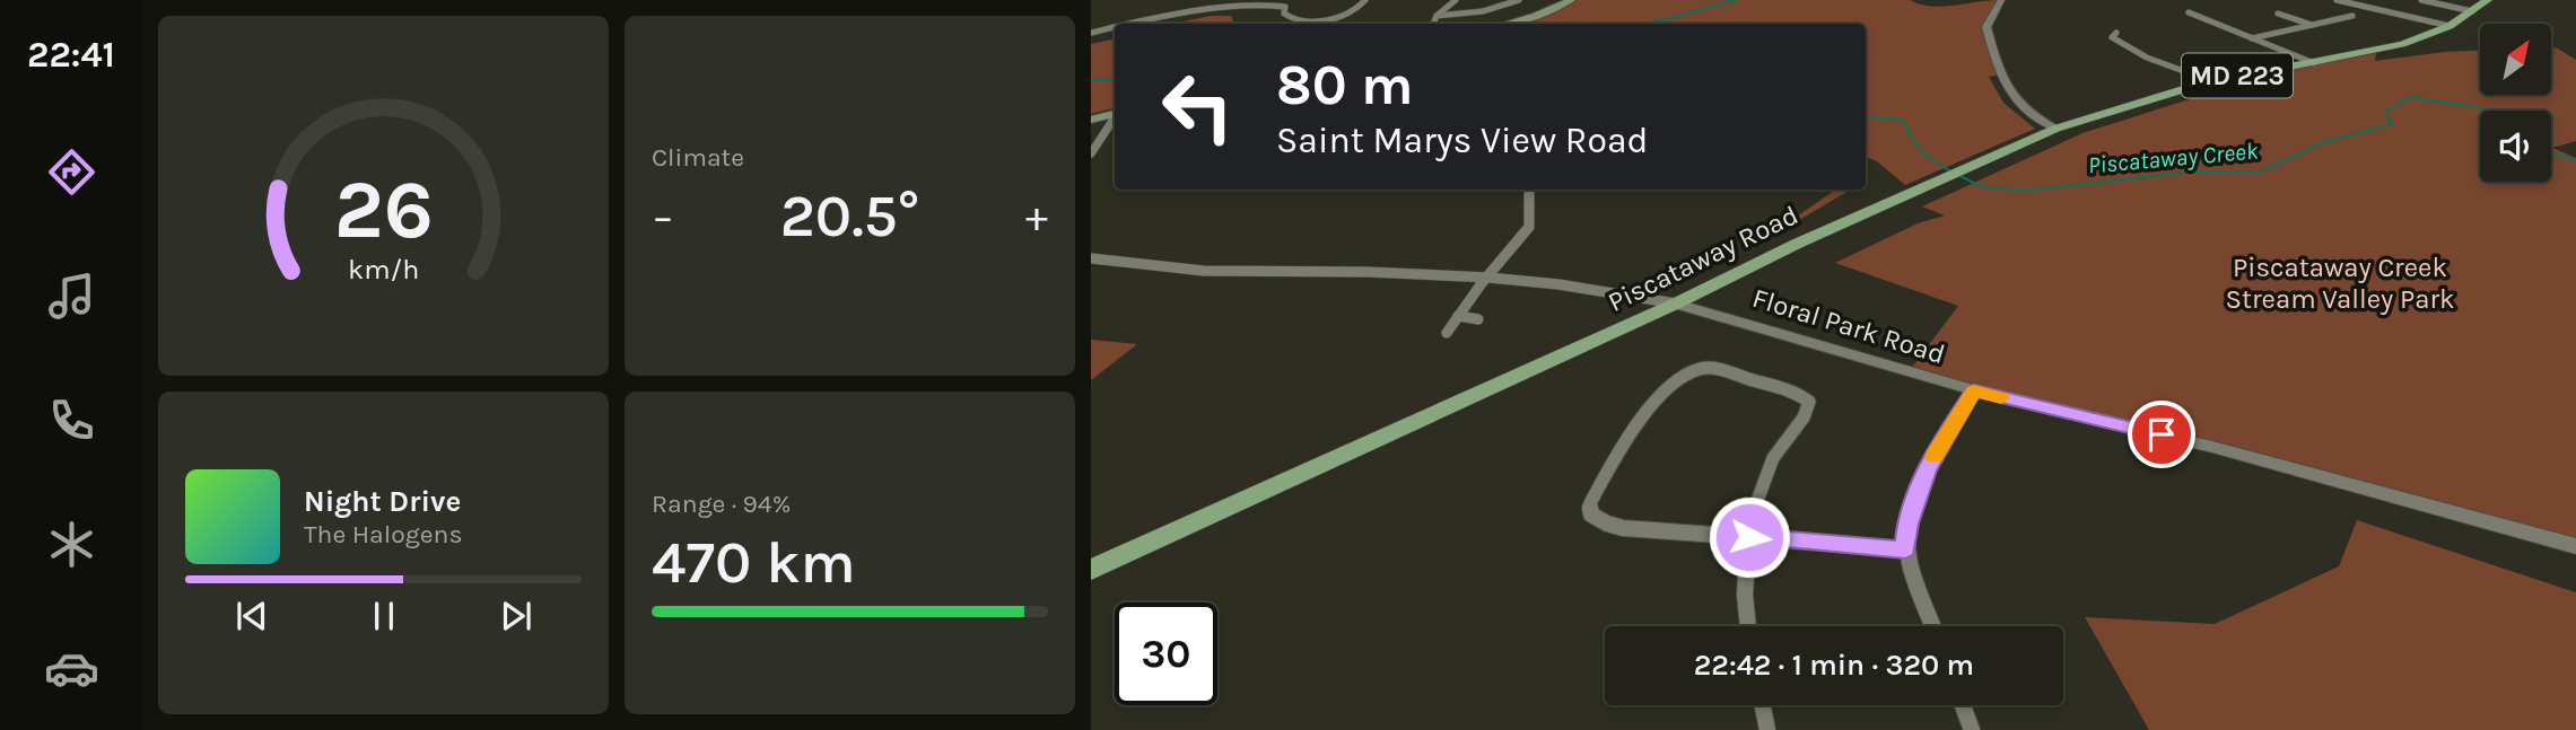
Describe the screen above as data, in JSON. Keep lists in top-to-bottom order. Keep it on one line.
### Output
{"streets":{"main road":["MD 223","Piscataway Road"],"street":["Floral Park Road"]},"crossings":[["Piscataway Road","Floral Park Road"]],"water":["Piscataway Creek"],"parks":["Piscataway Creek Stream Valley Park"],"north":"top right","page":{"tabs":"22:41","tile":["Climate",["Range · 94%","470 km"]],"turn":["80 m","Saint Marys View Road"],"heat":["−","20.5°","+"],"song":["Night Drive","The Halogens"],"limit":"30","trip":"22:42 · 1 min · 320 m","gauge":["26","km/h"]}}
